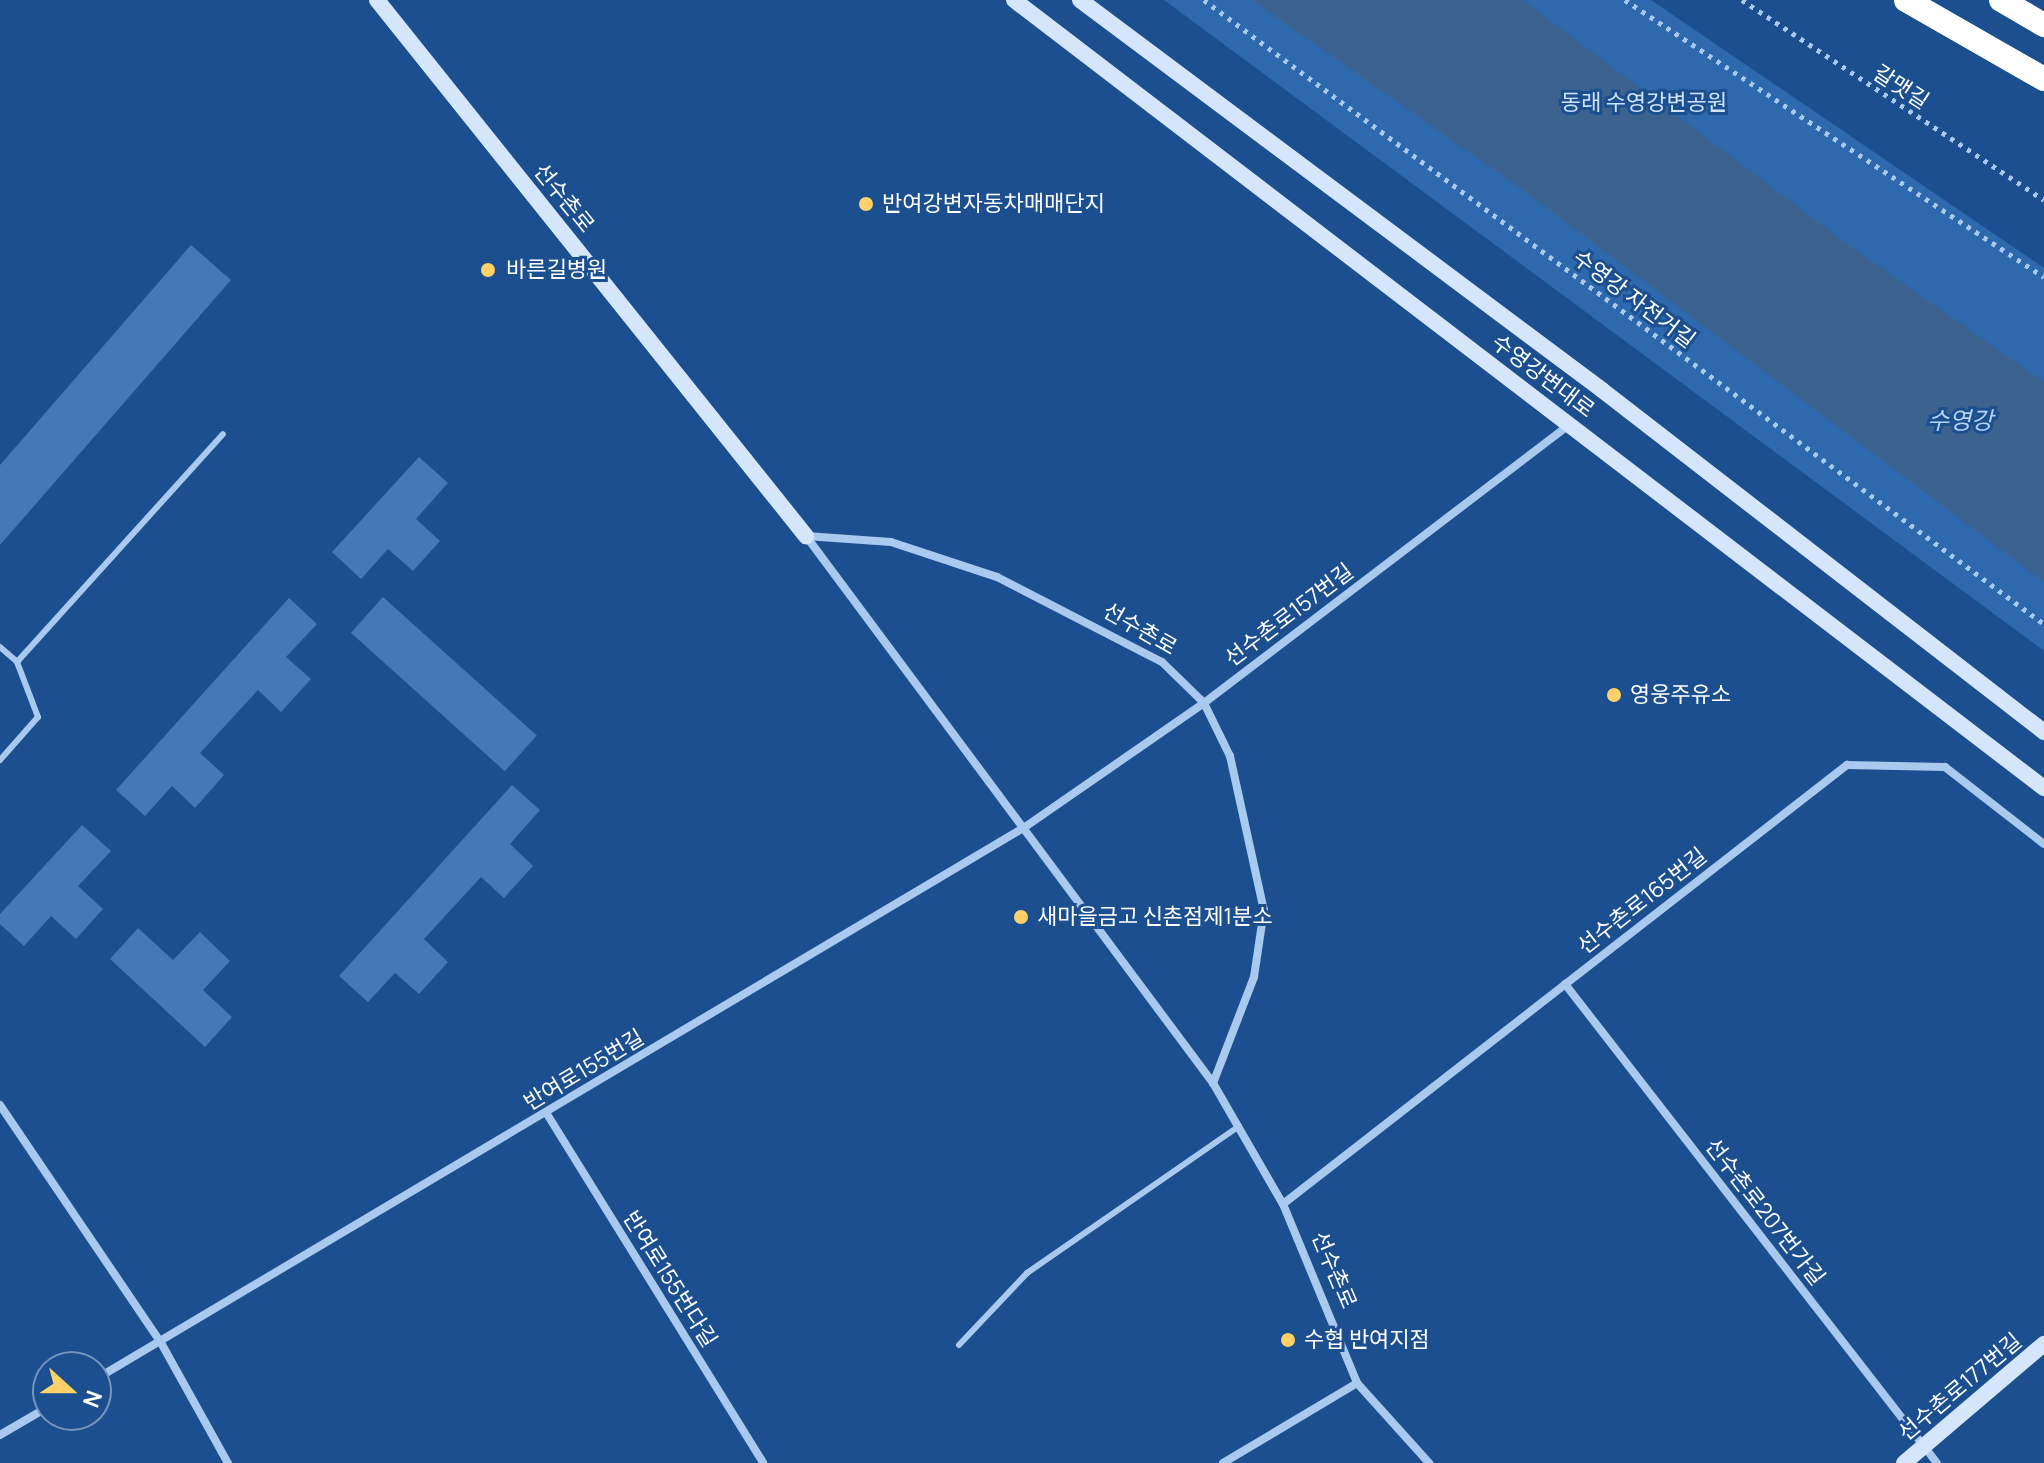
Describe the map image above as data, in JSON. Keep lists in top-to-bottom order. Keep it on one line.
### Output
{"streets":{"main road":["선수촌로","수영강변대로","선수촌로177번길"],"street":["선수촌로157번길","선수촌로165번길","반여로155번길","선수촌로207번가길","반여로155번다길"],"path":["갈맷길","수영강 자전거길"]},"crossings":[["선수촌로","선수촌로157번길"],["선수촌로","선수촌로165번길"],["선수촌로","반여로155번길"],["수영강변대로","선수촌로157번길"],["선수촌로157번길","반여로155번길"],["선수촌로165번길","선수촌로207번가길"],["반여로155번길","반여로155번다길"],["선수촌로207번가길","선수촌로177번길"]],"water":["수영강"],"parks":["동래 수영강변공원"],"places":["반여강변자동차매매단지","바른길병원","영웅주유소","새마을금고 신촌점제1분소","수협 반여지점"],"north":"right"}
